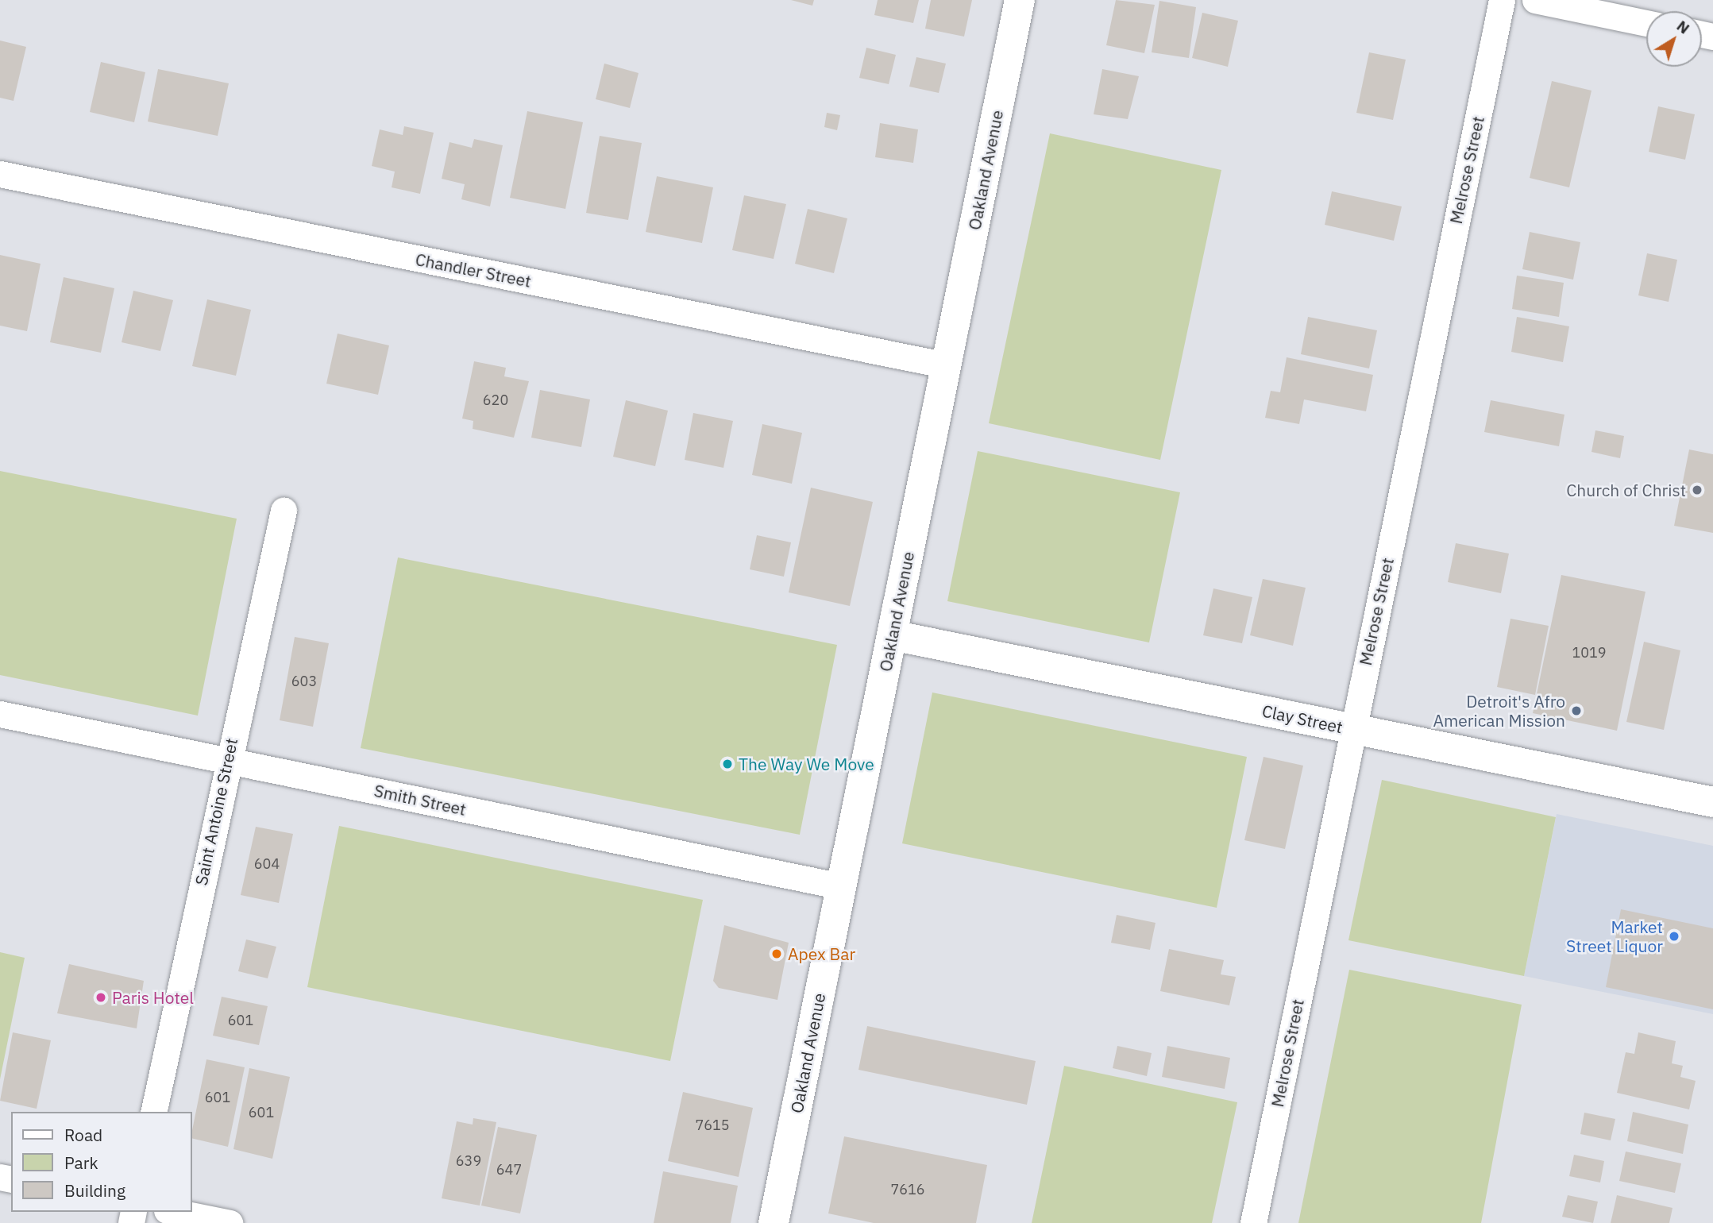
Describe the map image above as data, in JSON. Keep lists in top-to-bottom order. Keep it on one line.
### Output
{"streets":{"street":["Oakland Avenue","Melrose Street","Chandler Street","Clay Street","Smith Street","Saint Antoine Street"]},"crossings":[["Oakland Avenue","Chandler Street"],["Oakland Avenue","Clay Street"],["Oakland Avenue","Smith Street"],["Melrose Street","Clay Street"],["Smith Street","Saint Antoine Street"]],"places":["Church of Christ","Detroit's Afro American Mission","The Way We Move","Market Street Liquor","Apex Bar","Paris Hotel"],"house_numbers":["620","1019","603","604","601","601","601","7615","639","647","7616"],"legend":["Road","Park","Building"],"north":"top right"}
